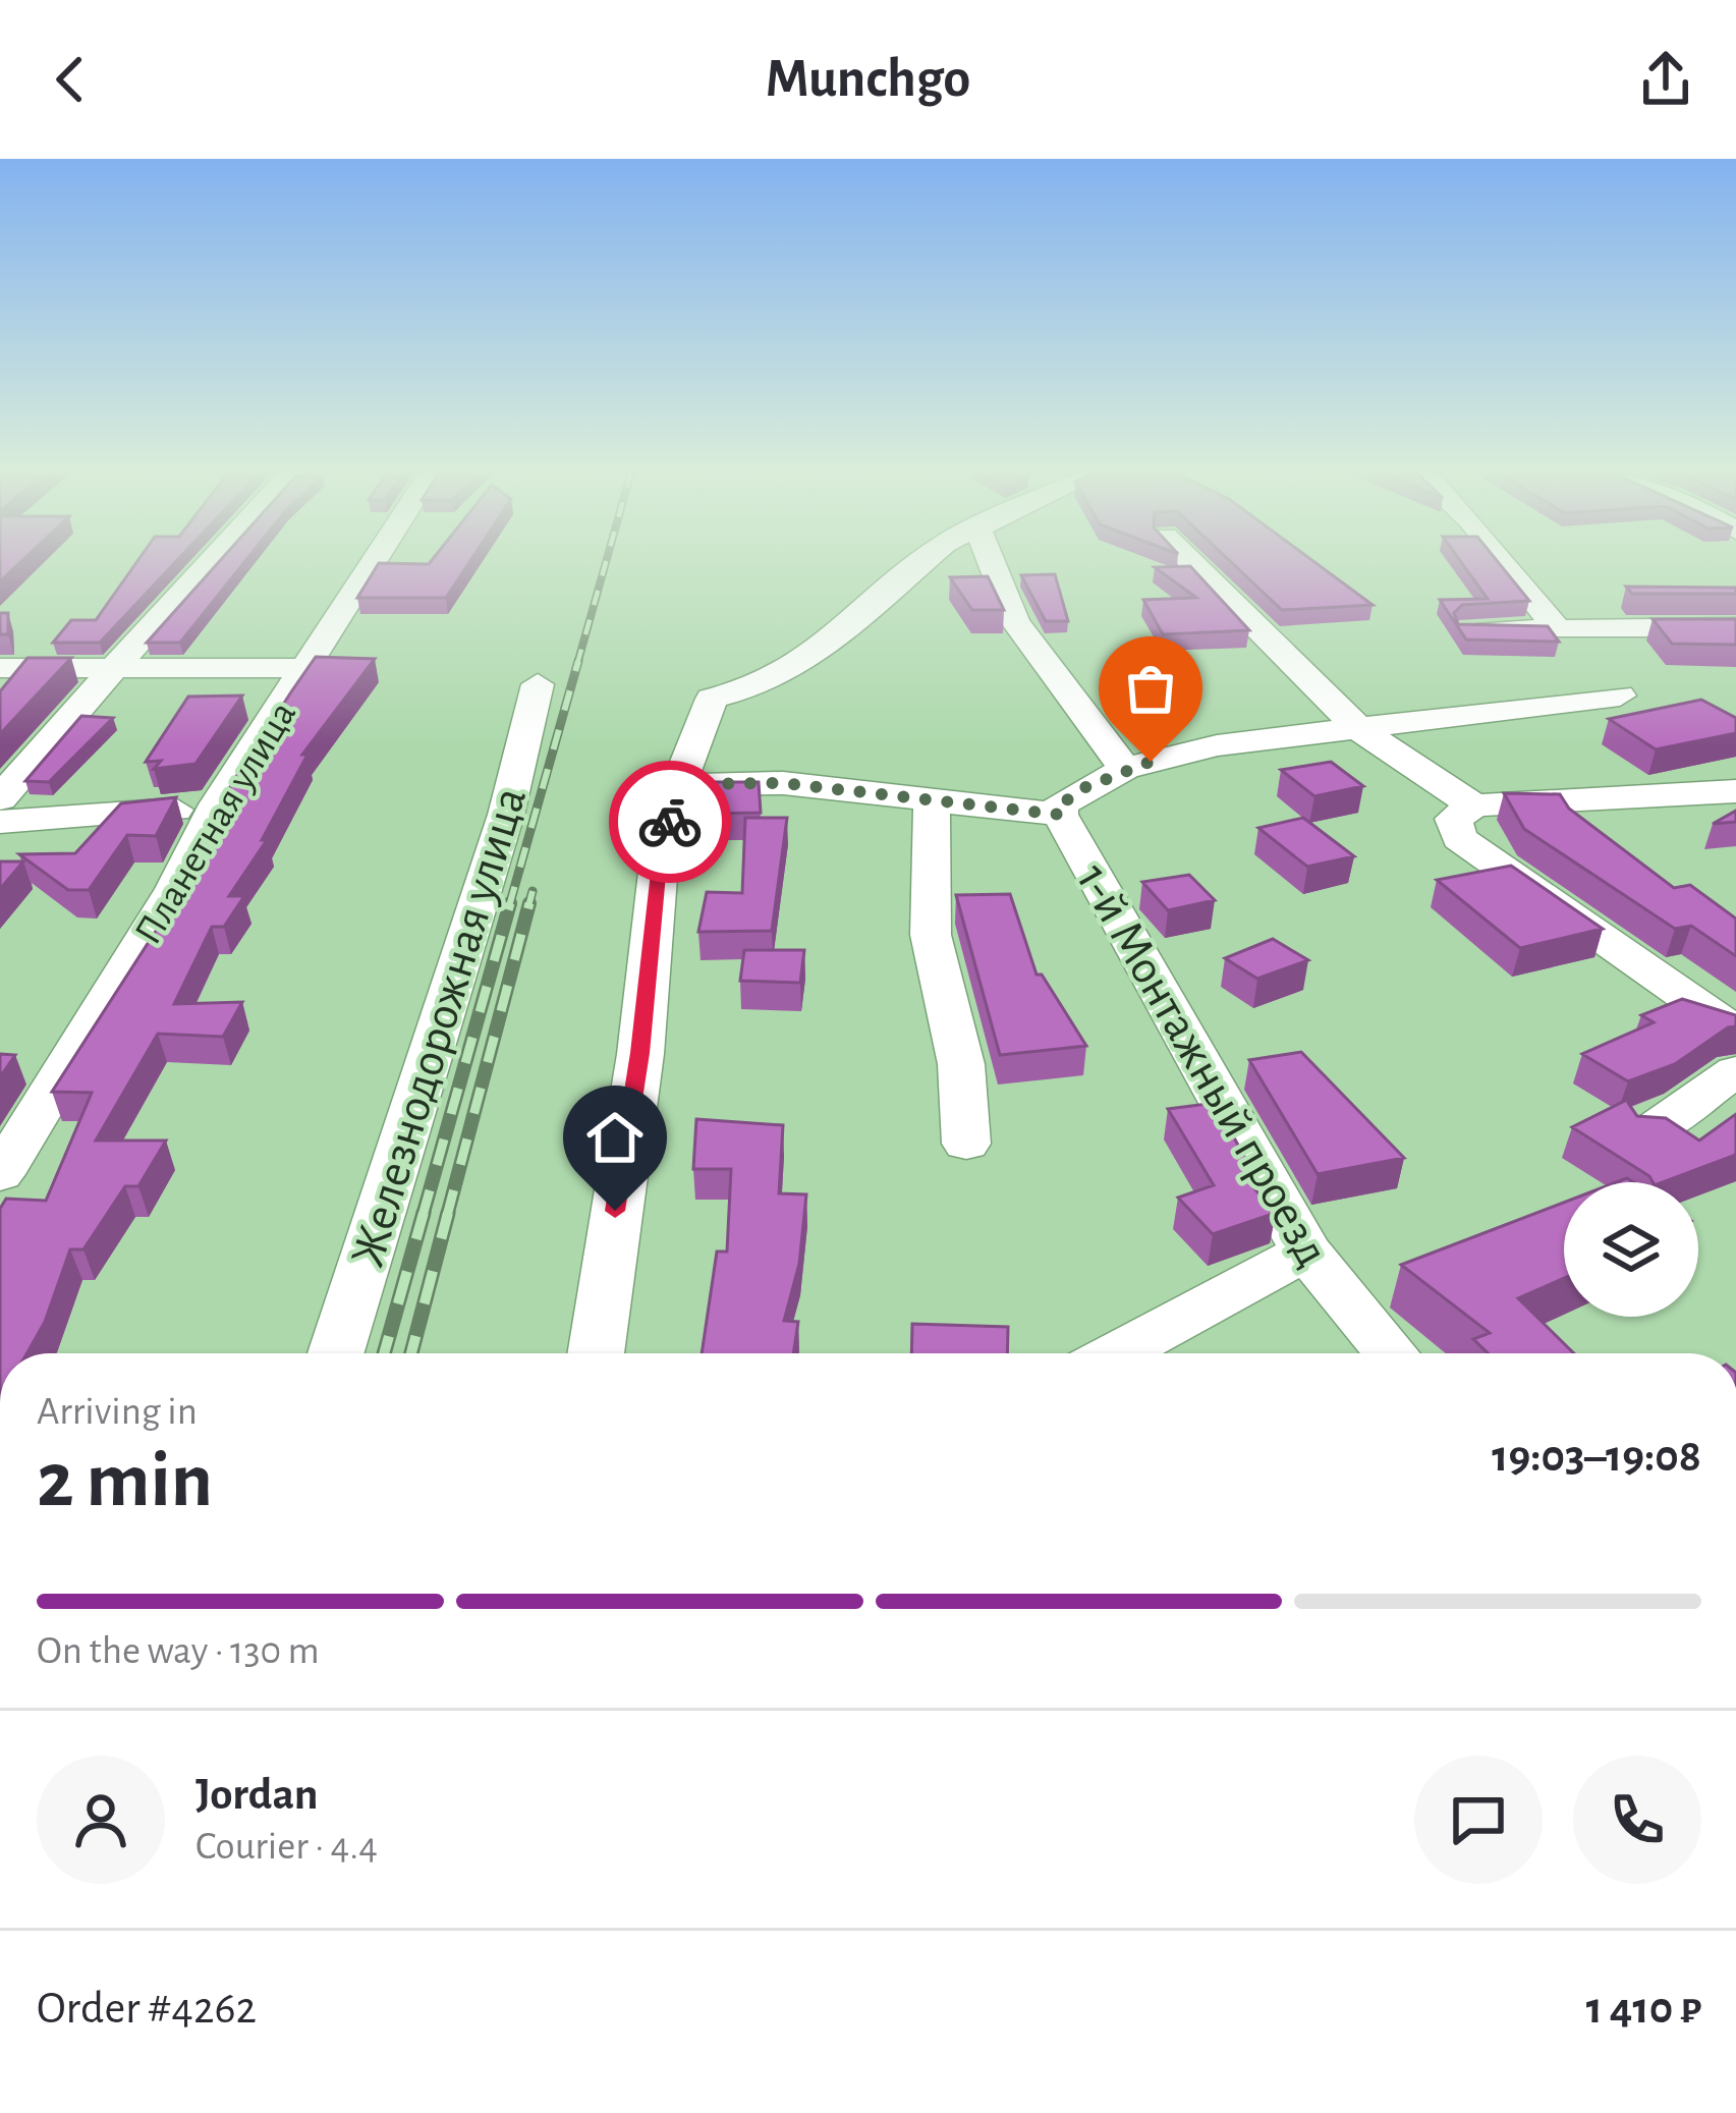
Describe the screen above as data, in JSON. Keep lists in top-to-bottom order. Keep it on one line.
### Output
{"streets":{"street":["Планетная улица","Железнодорожная улица","1-й Монтажный проезд"]},"page":{"header":"Munchgo","heading":["2 min","Arriving in","19:03–19:08"],"panel":["Jordan","Courier · 4.4","Order #4262","1 410 ₽"],"bar":"On the way · 130 m"}}
